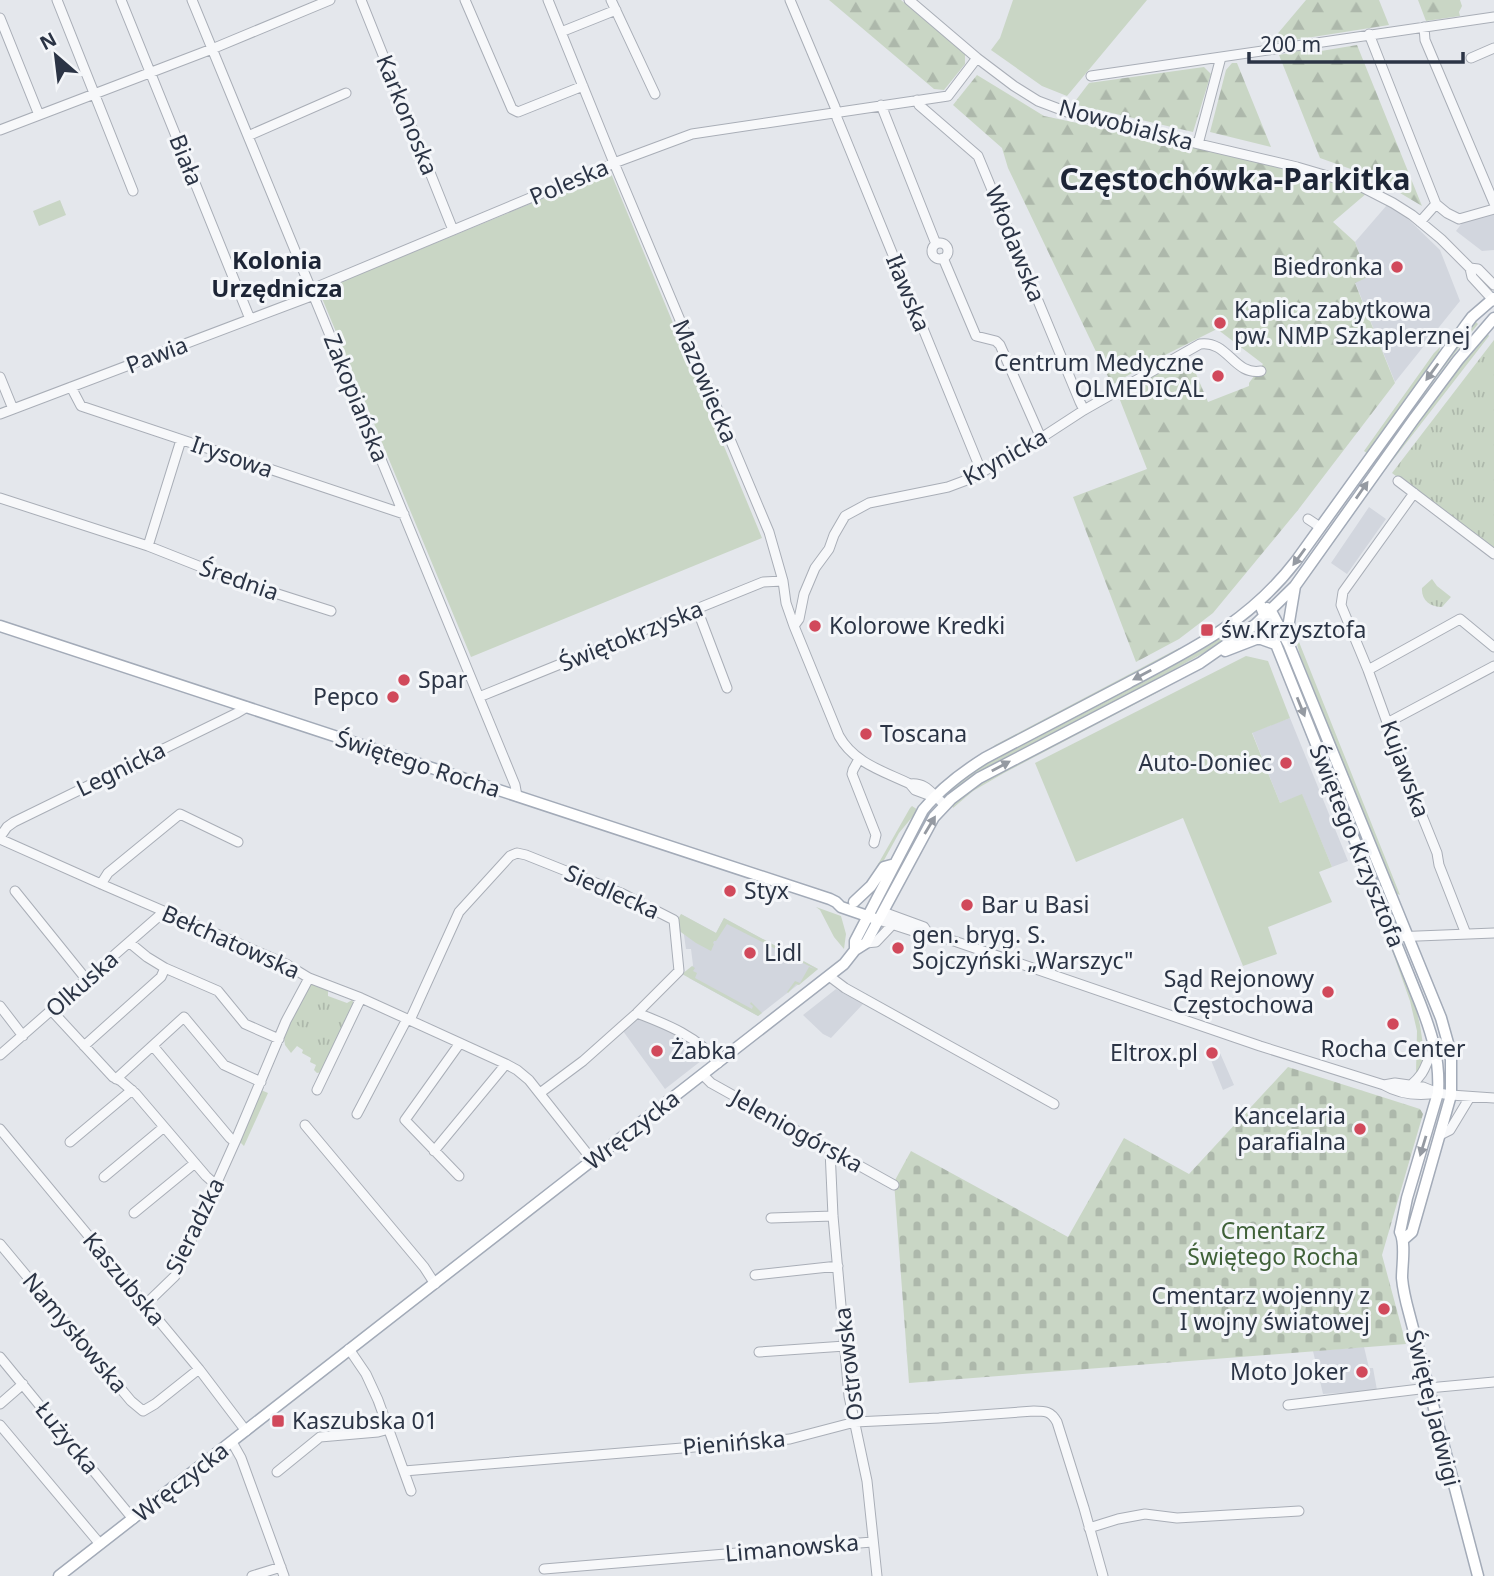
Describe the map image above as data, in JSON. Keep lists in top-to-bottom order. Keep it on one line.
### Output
{"streets":{"main road":["Świętego Rocha","Świętego Krzysztofa","Wręczycka","Świętej Jadwigi"],"street":["Karkonoska","Nowobialska","Biała","Poleska","Włodawska","Iławska","Pawia","Mazowiecka","Zakopiańska","Irysowa","Krynicka","Średnia","Świętokrzyska","Legnicka","Kujawska","Siedlecka","Bełchatowska","Olkuska","Jeleniogórska","Sieradzka","Kaszubska","Namysłowska","Ostrowska","Łużycka","Pienińska","Limanowska"]},"crossings":[["Karkonoska","Poleska"],["Nowobialska","Poleska"],["Biała","Pawia"],["Poleska","Włodawska"],["Poleska","Iławska"],["Poleska","Pawia"],["Poleska","Mazowiecka"],["Poleska","Zakopiańska"],["Włodawska","Krynicka"],["Iławska","Krynicka"],["Pawia","Zakopiańska"],["Pawia","Irysowa"],["Mazowiecka","Krynicka"],["Mazowiecka","Świętokrzyska"],["Zakopiańska","Irysowa"],["Zakopiańska","Świętokrzyska"],["Zakopiańska","Świętego Rocha"],["Świętego Rocha","Legnicka"],["Świętego Rocha","Świętego Krzysztofa"],["Świętego Rocha","Wręczycka"],["Świętego Rocha","Świętej Jadwigi"],["Legnicka","Bełchatowska"],["Świętego Krzysztofa","Świętej Jadwigi"],["Siedlecka","Bełchatowska"],["Bełchatowska","Olkuska"],["Bełchatowska","Wręczycka"],["Bełchatowska","Sieradzka"],["Wręczycka","Jeleniogórska"],["Wręczycka","Kaszubska"],["Wręczycka","Łużycka"],["Jeleniogórska","Ostrowska"],["Sieradzka","Kaszubska"],["Kaszubska","Namysłowska"],["Ostrowska","Pienińska"],["Ostrowska","Limanowska"]],"districts":["Częstochówka-Parkitka","Kolonia Urzędnicza"],"parks":["Cmentarz Świętego Rocha"],"places":{"other":["Biedronka","Kaplica zabytkowa pw. NMP Szkaplerznej","Centrum Medyczne OLMEDICAL","Kolorowe Kredki","Spar","Pepco","Toscana","Auto-Doniec","Styx","Bar u Basi","gen. bryg. S. Sojczyński „Warszyc\"","Lidl","Sąd Rejonowy Częstochowa","Rocha Center","Żabka","Eltrox.pl","Kancelaria parafialna","Cmentarz wojenny z I wojny światowej","Moto Joker"],"transit":["św.Krzysztofa","Kaszubska 01"]},"scale_bar":"200 m","north":"top left"}
